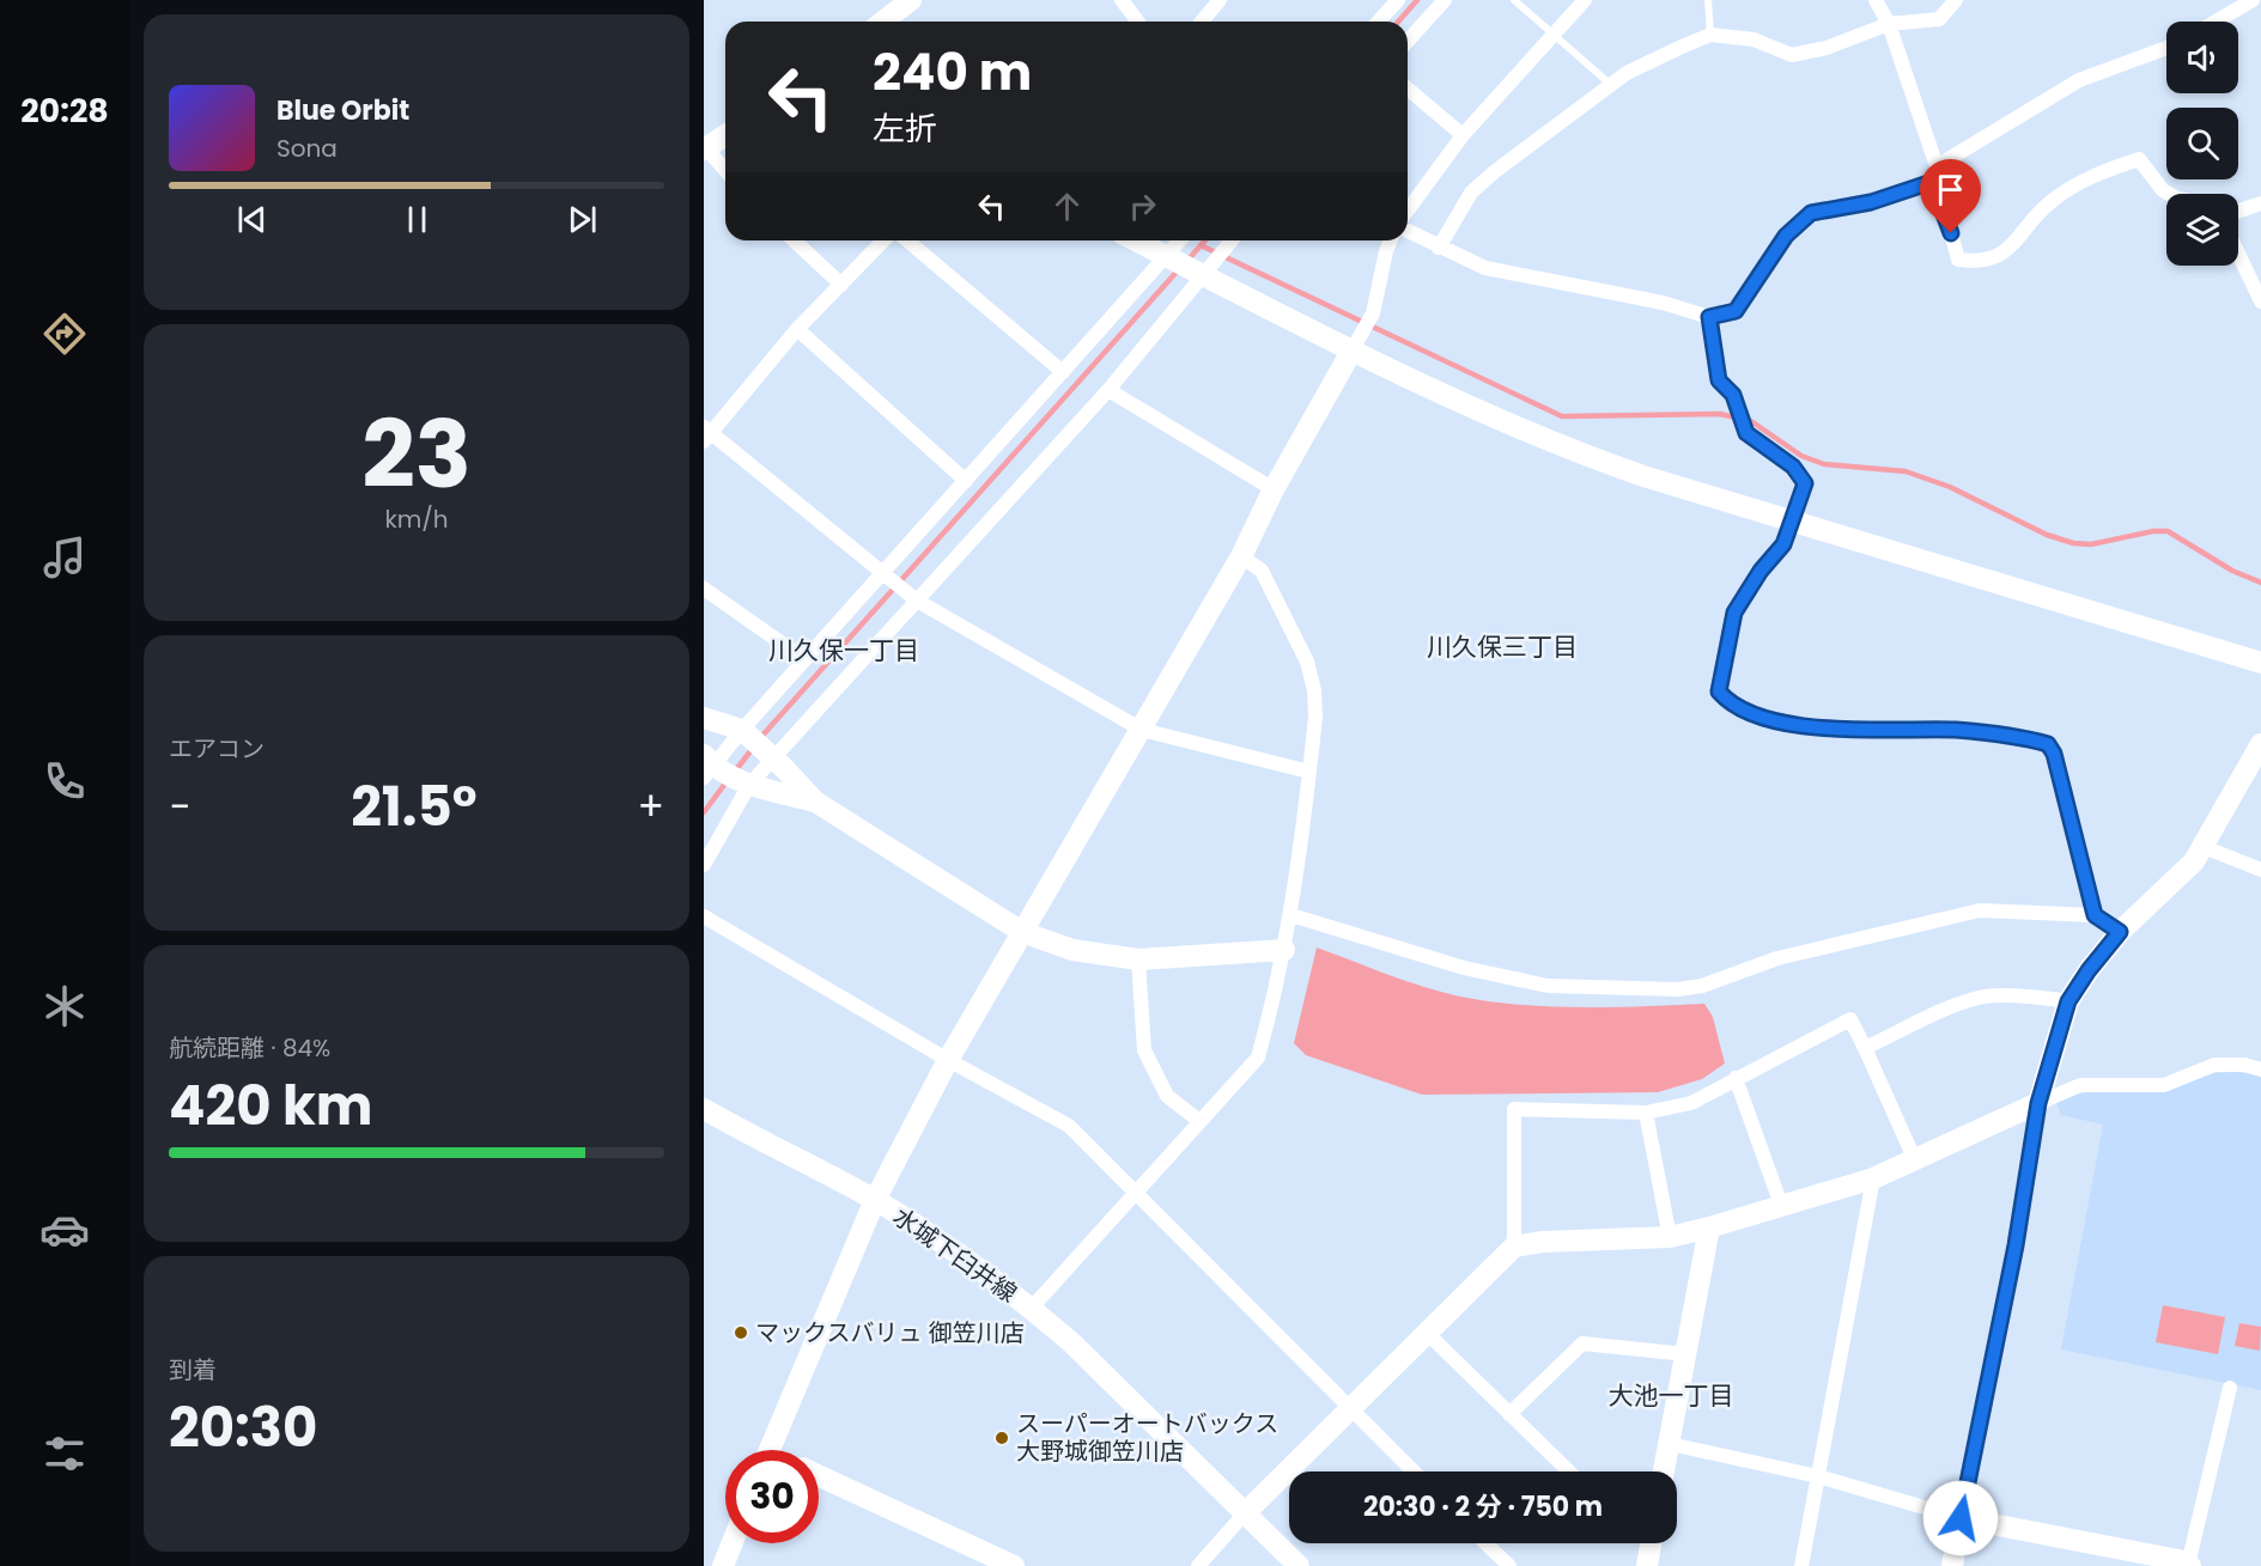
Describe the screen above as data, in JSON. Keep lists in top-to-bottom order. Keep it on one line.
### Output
{"streets":{"street":["水城下臼井線"]},"districts":["川久保三丁目","川久保一丁目","大池一丁目"],"places":["マックスバリュ 御笠川店","スーパーオートバックス 大野城御笠川店"],"page":{"tabs":"20:28","turn":["240 m","左折"],"song":["Blue Orbit","Sona"],"tile":[["23","km/h"],"エアコン",["航続距離 · 84%","420 km"],["到着","20:30"]],"heat":["−","21.5°","+"],"limit":"30","trip":"20:30 · 2 分 · 750 m"}}
